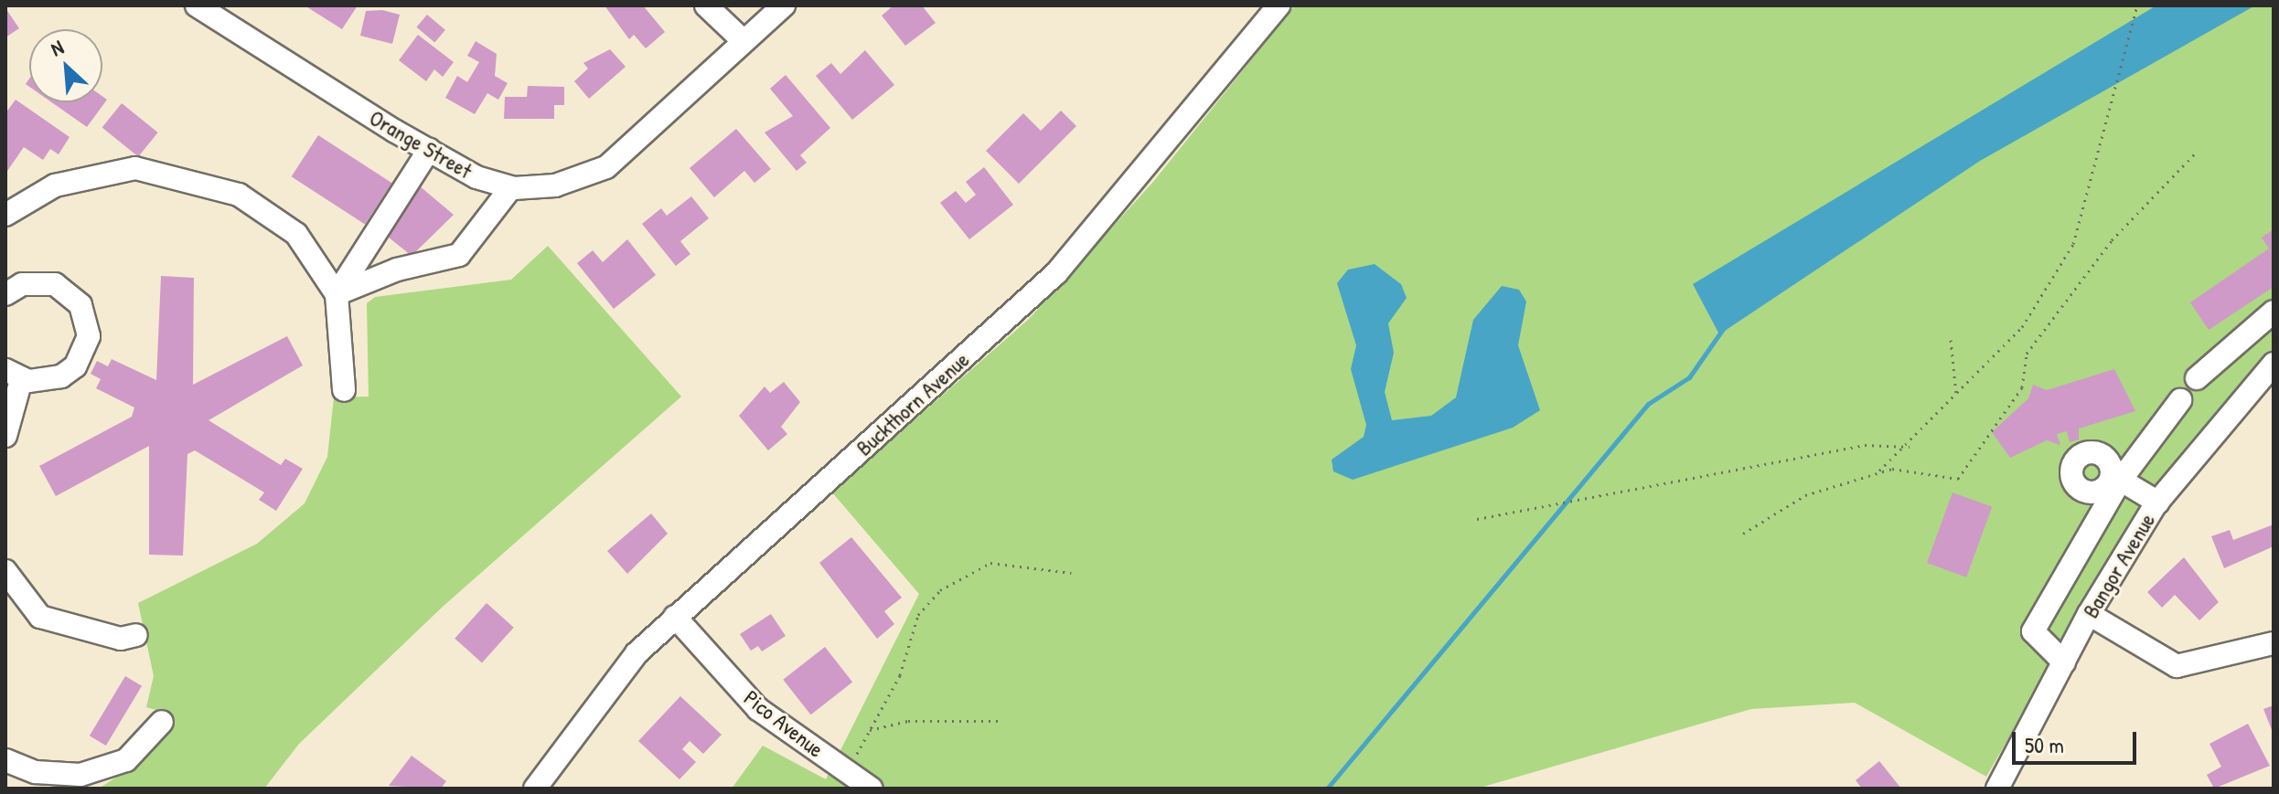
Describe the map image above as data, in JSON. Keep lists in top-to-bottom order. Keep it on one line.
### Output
{"streets":{"street":["Orange Street","Buckthorn Avenue","Bangor Avenue","Pico Avenue"]},"crossings":[["Buckthorn Avenue","Pico Avenue"]],"scale_bar":"50 m","north":"top left"}
